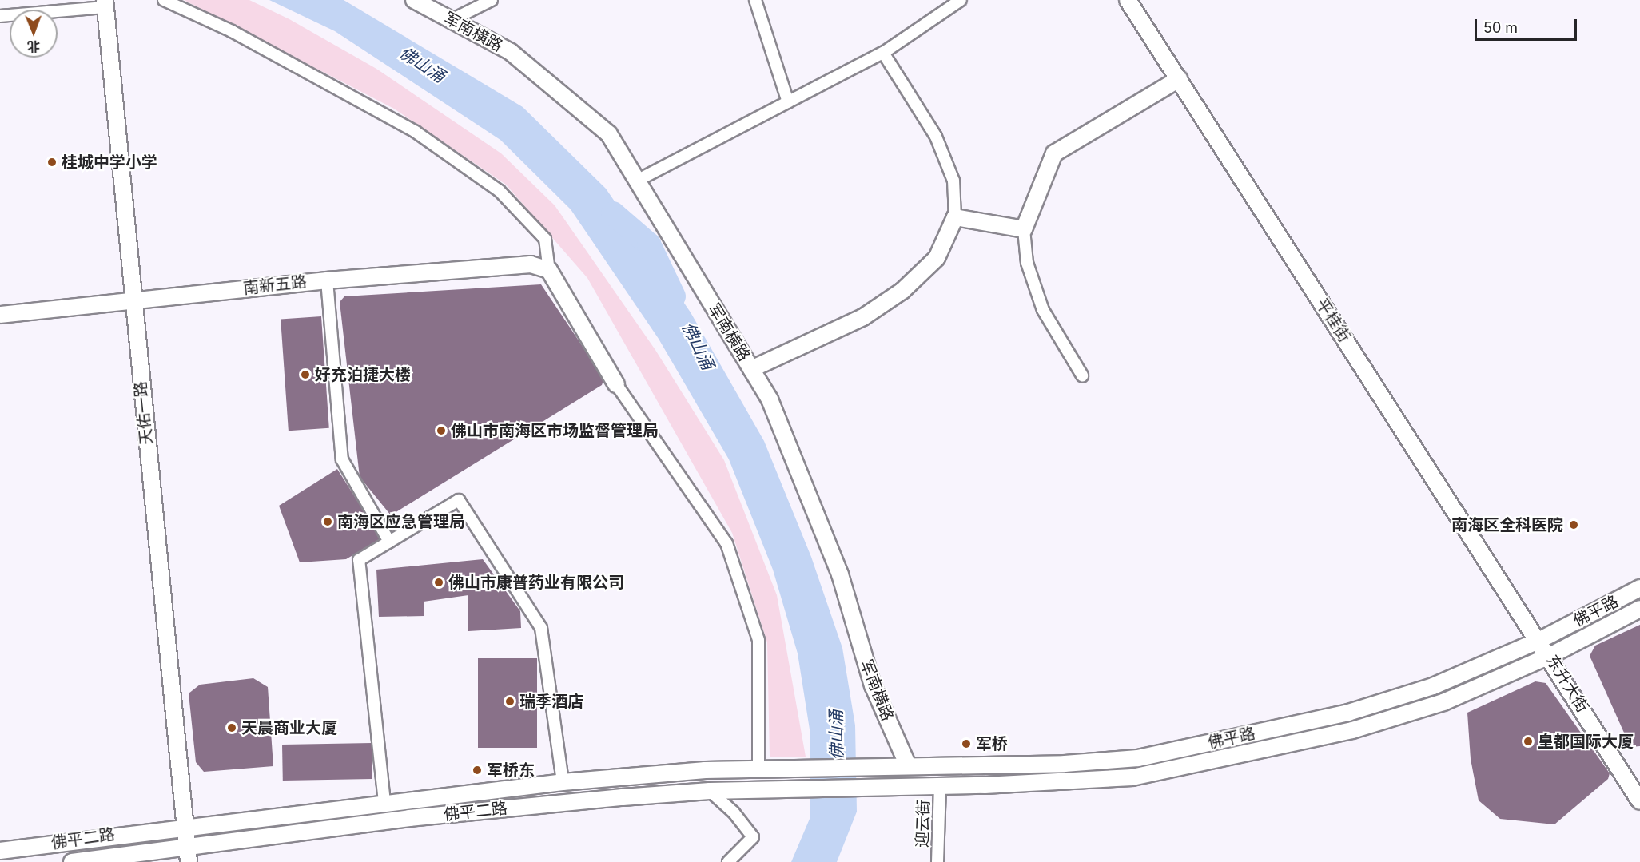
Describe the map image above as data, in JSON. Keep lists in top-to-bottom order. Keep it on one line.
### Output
{"streets":{"street":["军南横路","南新五路","平桂街","天佑一路","佛平路","东升大街","佛平二路","迎云街"]},"crossings":[["军南横路","佛平路"],["南新五路","天佑一路"],["平桂街","佛平路"],["平桂街","东升大街"],["天佑一路","佛平二路"],["佛平路","东升大街"],["佛平路","佛平二路"],["佛平路","迎云街"]],"water":["佛山涌"],"places":["桂城中学小学","好充泊捷大楼","佛山市南海区市场监督管理局","南海区应急管理局","南海区全科医院","佛山市康普药业有限公司","瑞季酒店","天晨商业大厦","皇都国际大厦","军桥","军桥东"],"scale_bar":"50 m","north":"bottom"}
